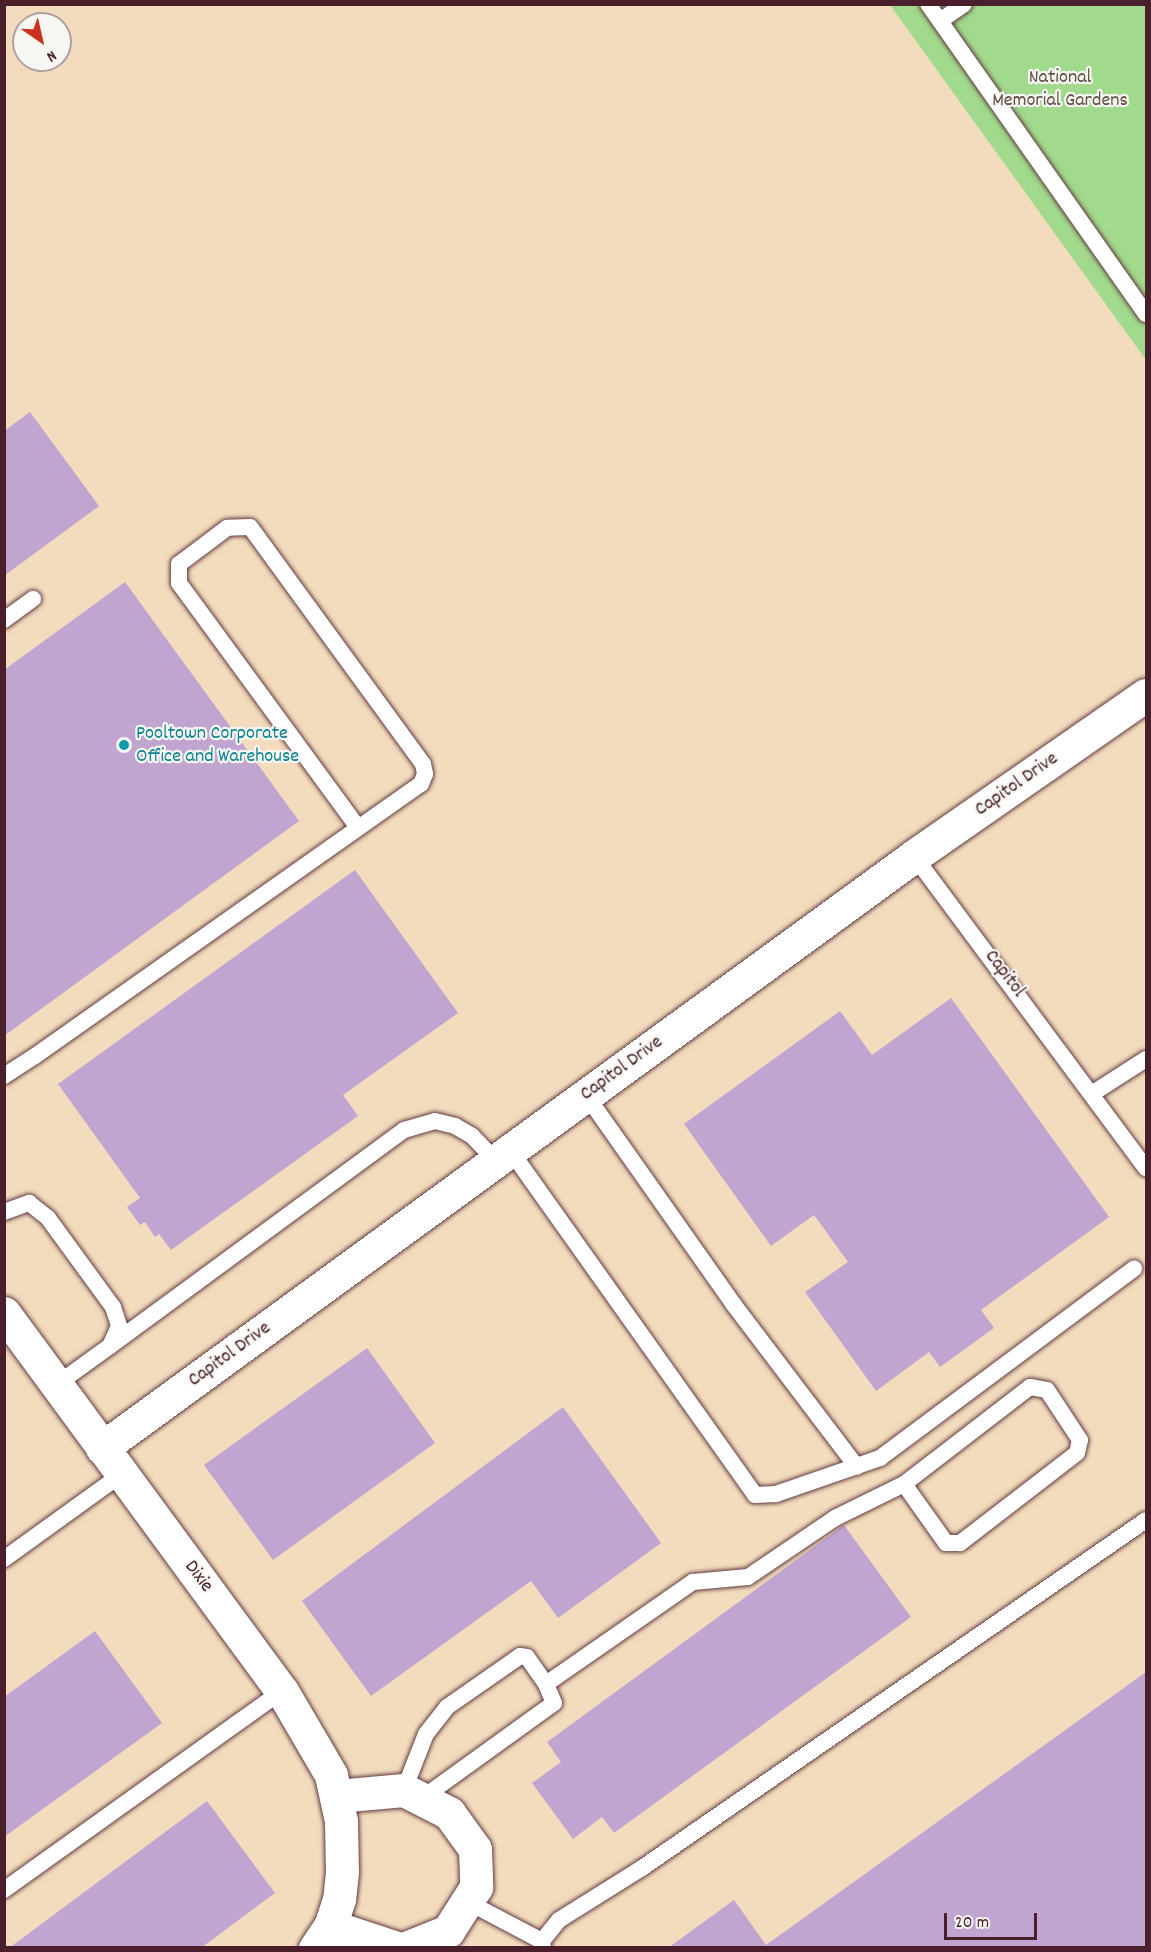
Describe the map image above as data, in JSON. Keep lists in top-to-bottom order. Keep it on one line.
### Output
{"streets":{"street":["Capitol Drive","Dixie"],"lane":["Capitol"]},"crossings":[["Capitol Drive","Capitol"],["Capitol Drive","Dixie"]],"parks":["National Memorial Gardens"],"places":["Pooltown Corporate Office and Warehouse"],"scale_bar":"20 m","north":"bottom right"}
